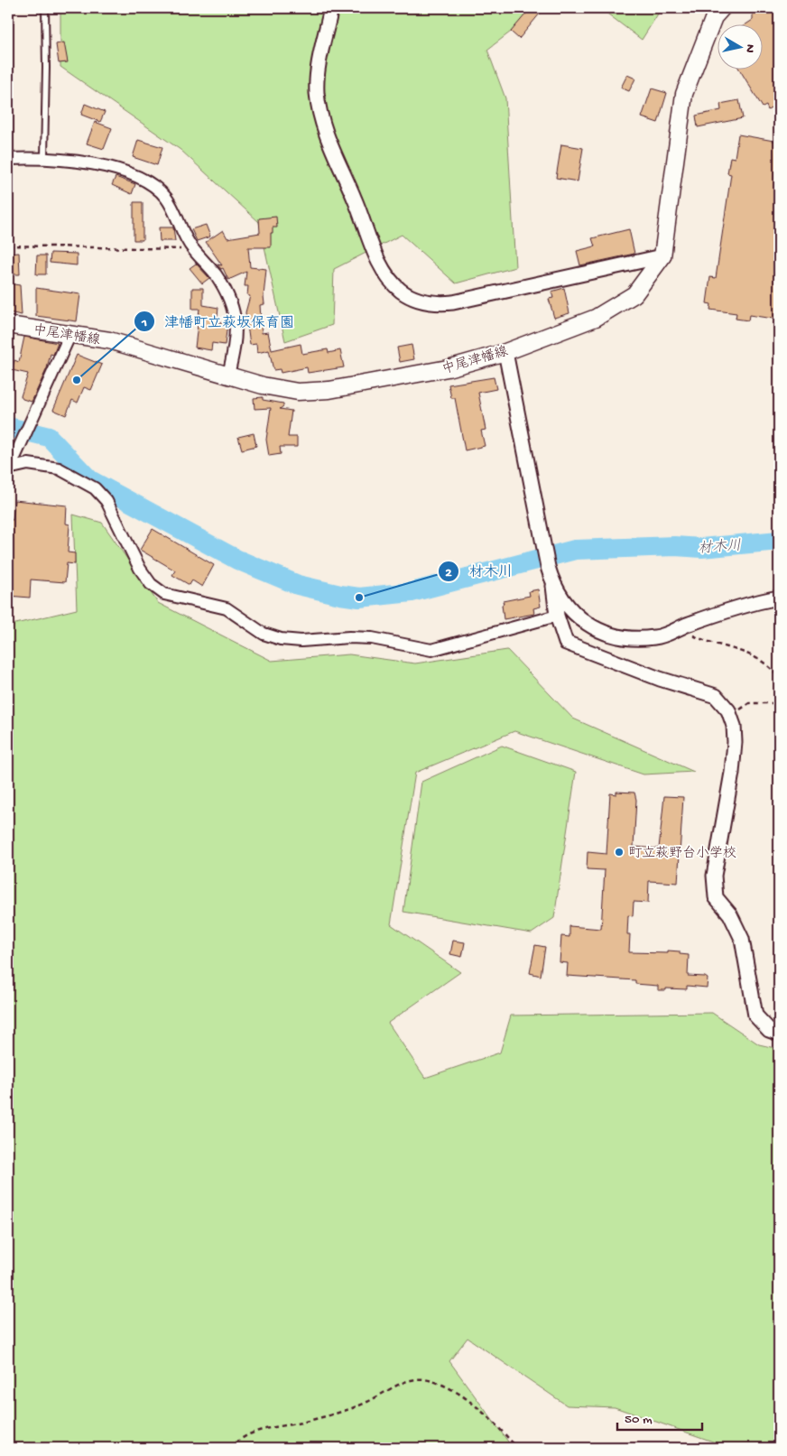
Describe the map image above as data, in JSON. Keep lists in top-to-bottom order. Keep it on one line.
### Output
{"streets":{"main road":["中尾津幡線"]},"water":["材木川"],"places":["津幡町立萩坂保育園","材木川","町立萩野台小学校"],"scale_bar":"50 m","north":"right"}
